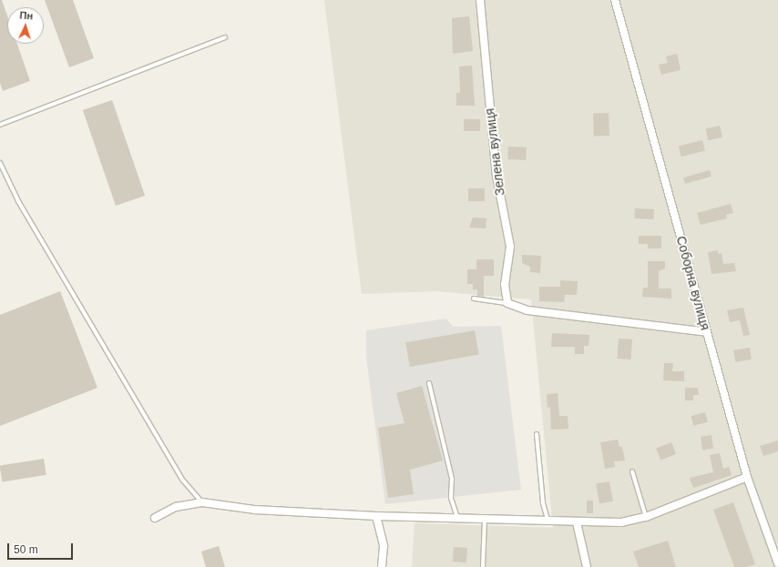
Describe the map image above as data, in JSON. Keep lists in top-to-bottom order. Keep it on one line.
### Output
{"streets":{"street":["Зелена вулиця","Соборна вулиця"]},"scale_bar":"50 m","north":"top"}
